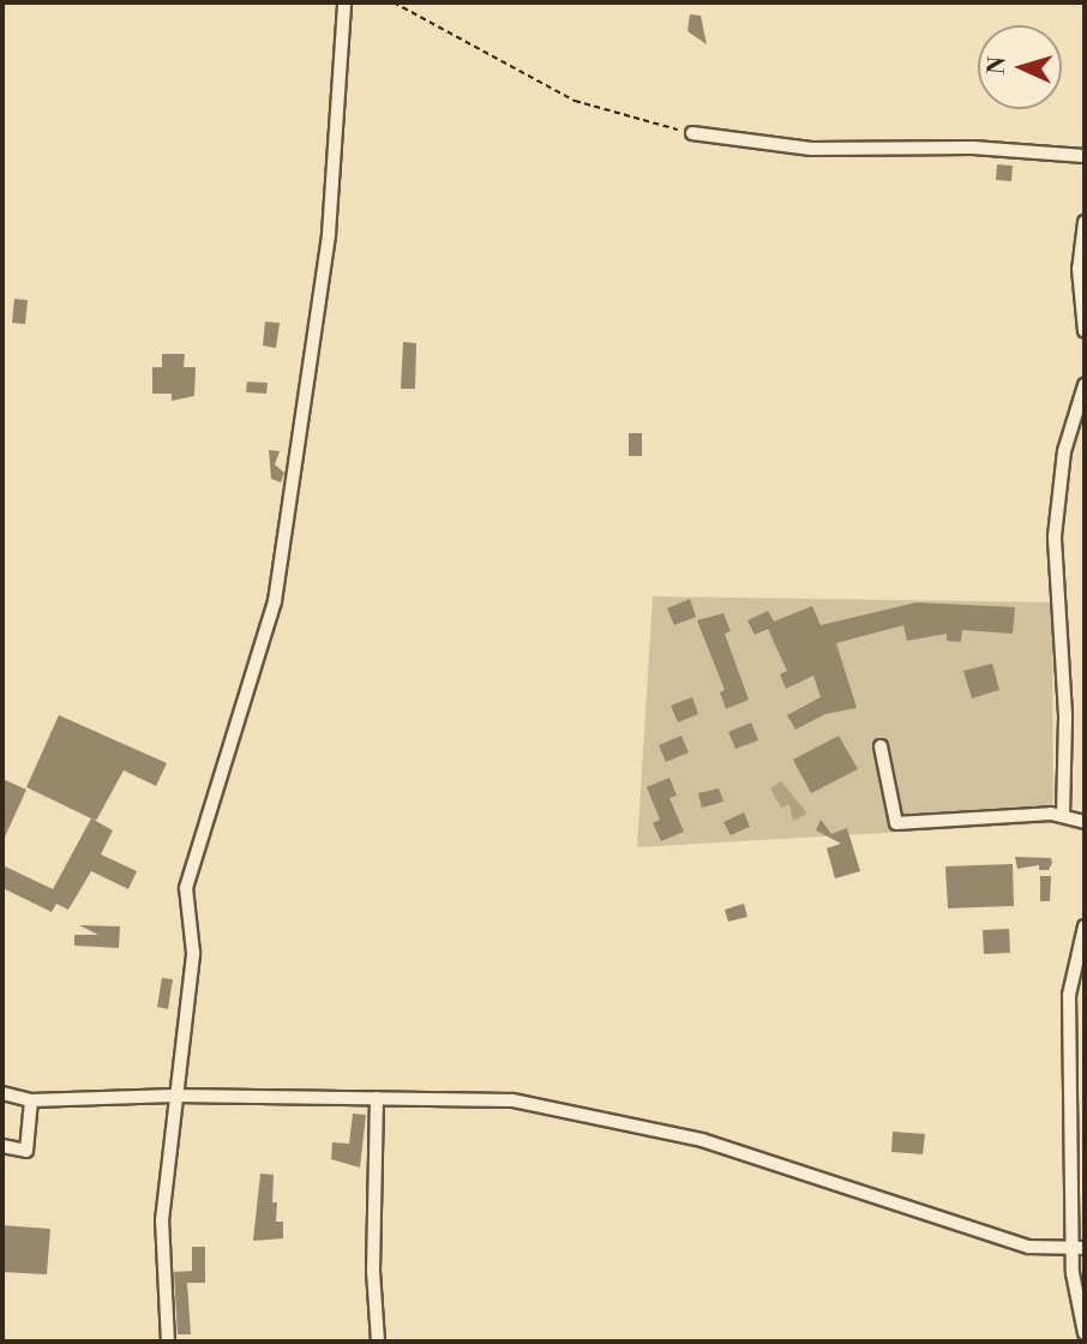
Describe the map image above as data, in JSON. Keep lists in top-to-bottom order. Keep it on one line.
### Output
{"north":"left"}
